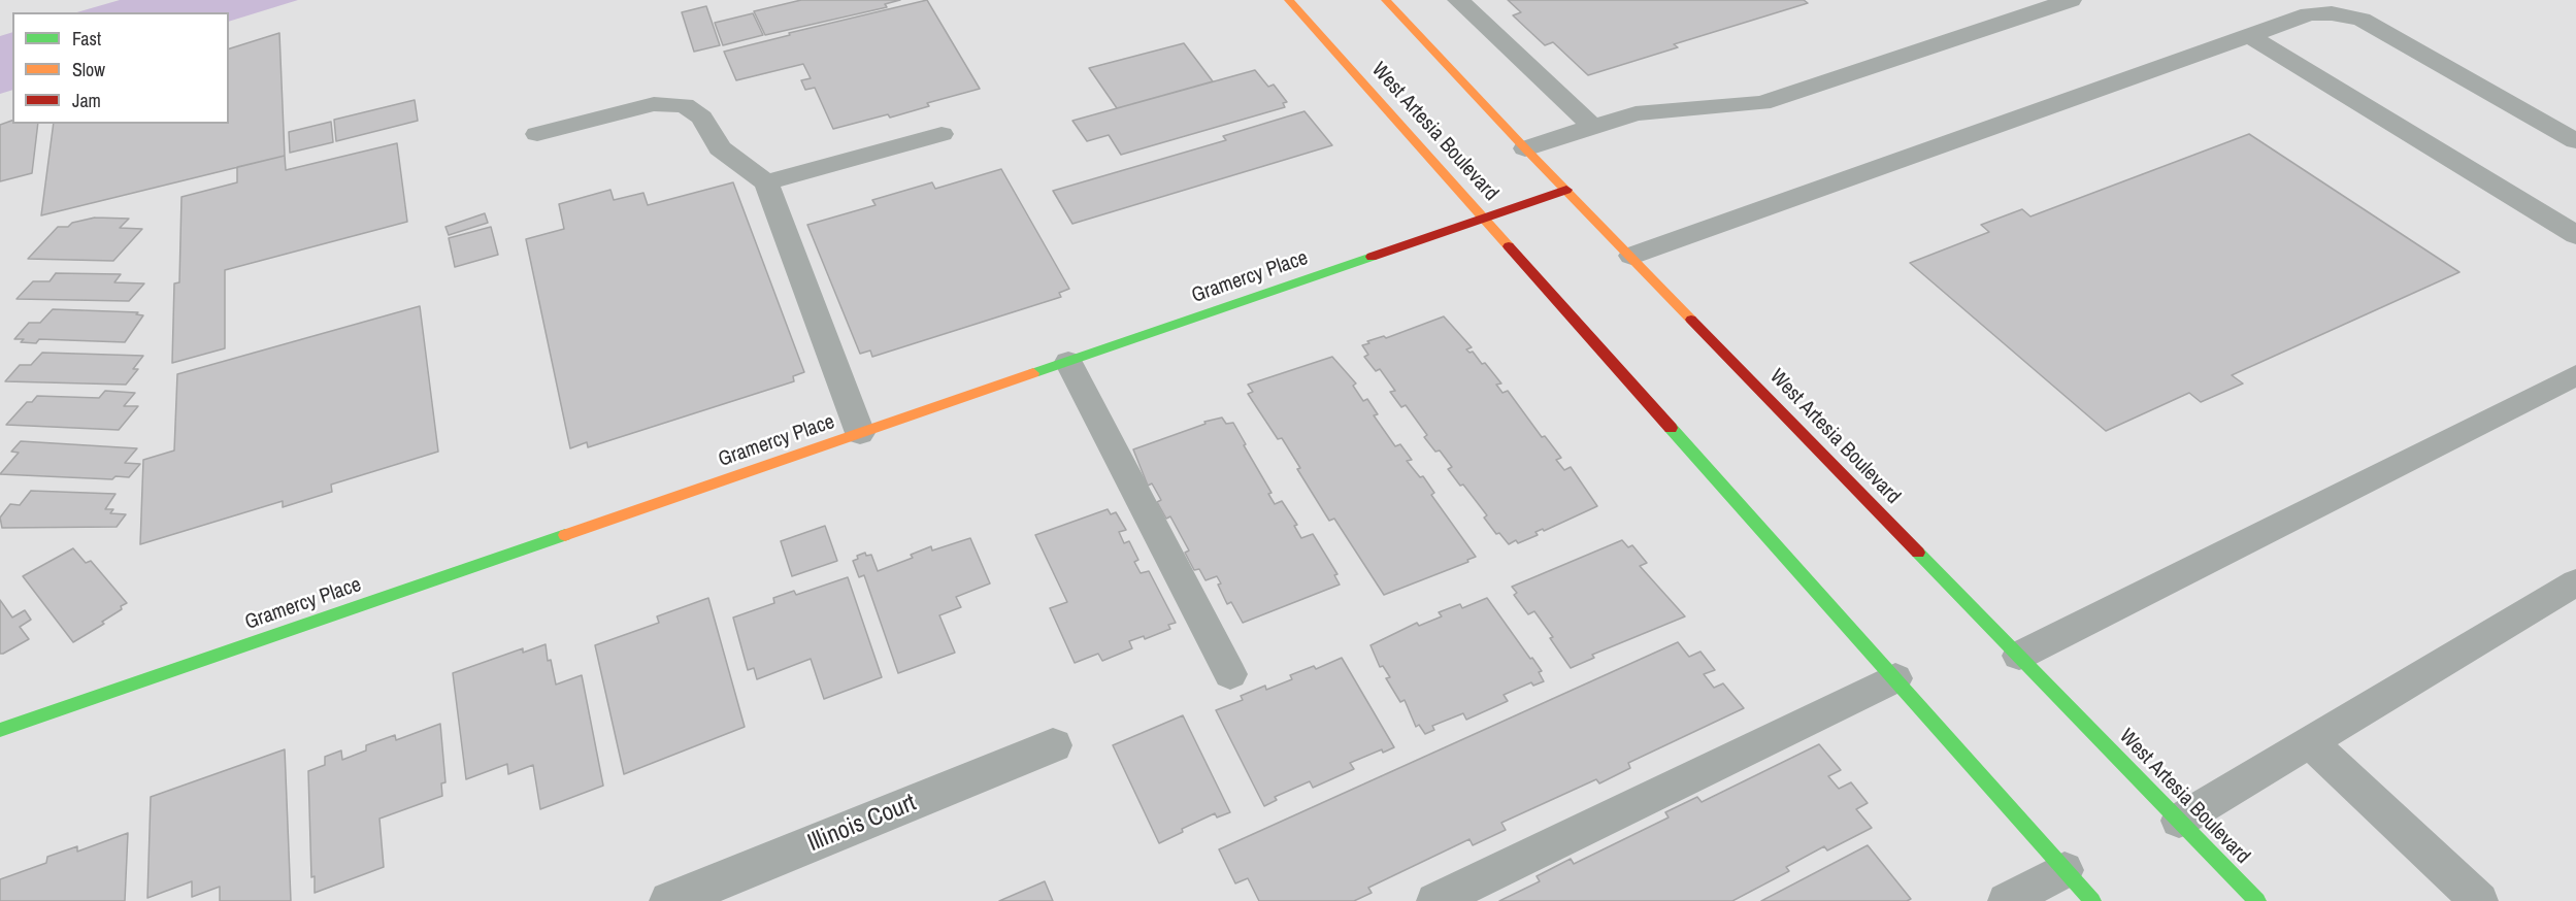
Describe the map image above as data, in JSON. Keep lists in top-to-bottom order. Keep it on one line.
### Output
{"streets":{"main road":["West Artesia Boulevard","Gramercy Place"],"street":["Illinois Court"]},"crossings":[["West Artesia Boulevard","Gramercy Place"]],"legend":["Fast","Slow","Jam"]}
